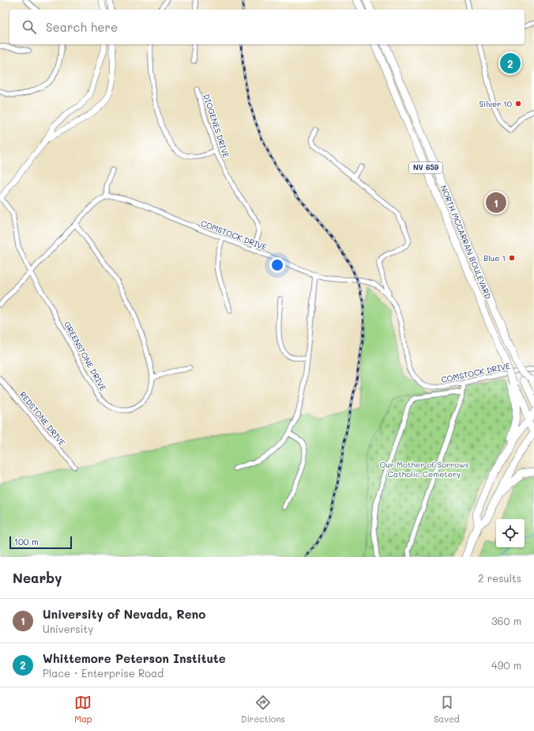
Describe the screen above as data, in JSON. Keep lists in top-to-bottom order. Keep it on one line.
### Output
{"streets":{"main road":["NV 659","NORTH MCCARRAN BOULEVARD"],"street":["DIOGENES DRIVE","COMSTOCK DRIVE","GREENSTONE DRIVE","REDSTONE DRIVE"]},"crossings":[["DIOGENES DRIVE","COMSTOCK DRIVE"]],"parks":["Our Mother of Sorrows Catholic Cemetery"],"places":["Silver 10","Blue 1"],"scale_bar":"100 m","page":{"search":"Search here","pins":["2","1"],"scale":"100 m","heading":["Nearby","2 results"],"list":[{"mark":"1","name":"University of Nevada, Reno","note":"University","value":"360 m"},{"mark":"2","name":"Whittemore Peterson Institute","note":"Place · Enterprise Road","value":"490 m"}],"nav":["Map","Directions","Saved"]}}
